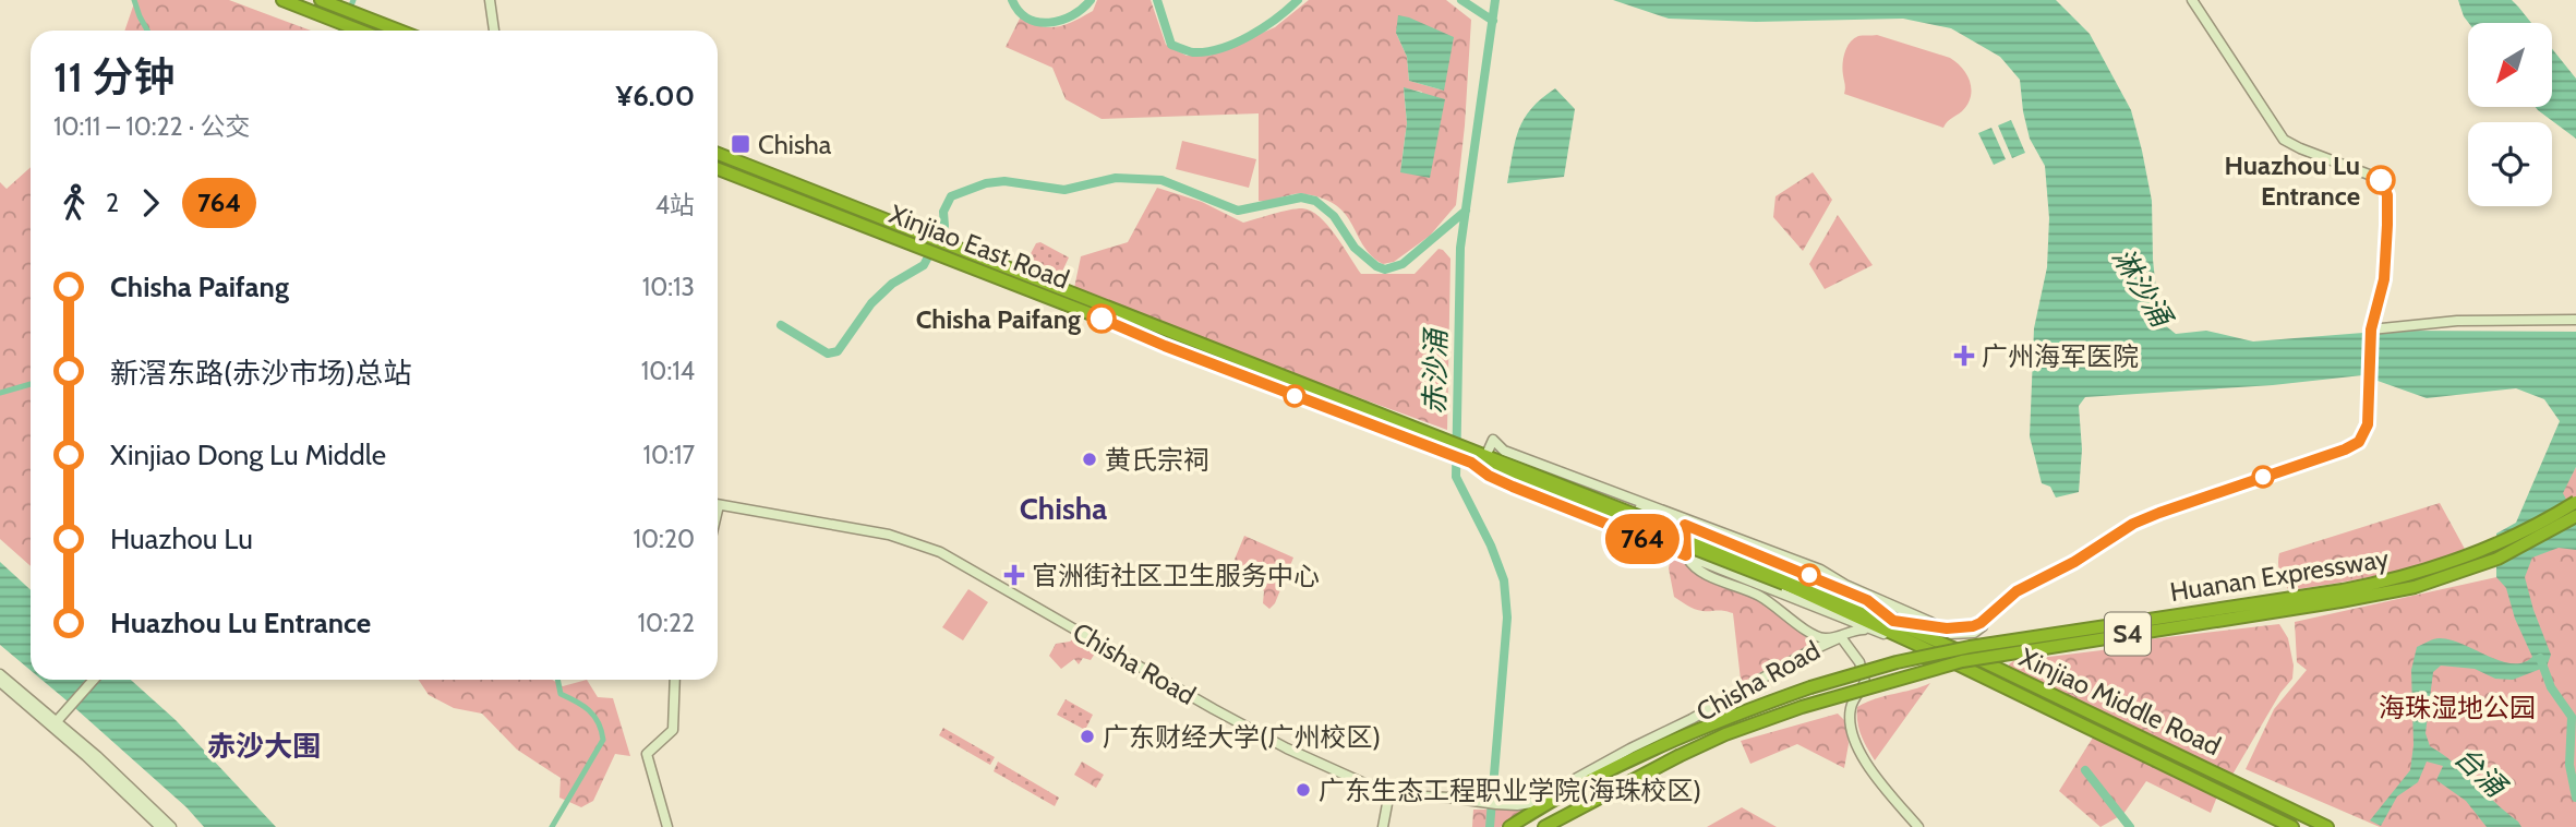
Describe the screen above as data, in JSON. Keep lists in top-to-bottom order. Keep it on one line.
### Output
{"streets":{"highway":["Xinjiao East Road","Huanan Expressway","S4","Xinjiao Middle Road"],"main road":["Chisha Road"]},"crossings":[["Xinjiao East Road","Xinjiao Middle Road"]],"districts":["Chisha","赤沙大围"],"water":["淋沙涌","赤沙涌","台涌"],"parks":["海珠湿地公园"],"places":{"transit":["Chisha"],"other":["Huazhou Lu Entrance","Chisha Paifang","黄氏宗祠","广东财经大学(广州校区)","广东生态工程职业学院(海珠校区)"],"health":["广州海军医院","官洲街社区卫生服务中心"]},"lines":["bus line 764"],"north":"bottom left","page":{"on_map":"764","heading":["11 分钟","10:11 – 10:22 · 公交","¥6.00"],"legs":["2","764","4站"],"list":[{"name":"Chisha Paifang","value":"10:13"},{"name":"新滘东路(赤沙市场)总站","value":"10:14"},{"name":"Xinjiao Dong Lu Middle","value":"10:17"},{"name":"Huazhou Lu","value":"10:20"},{"name":"Huazhou Lu Entrance","value":"10:22"}]}}
